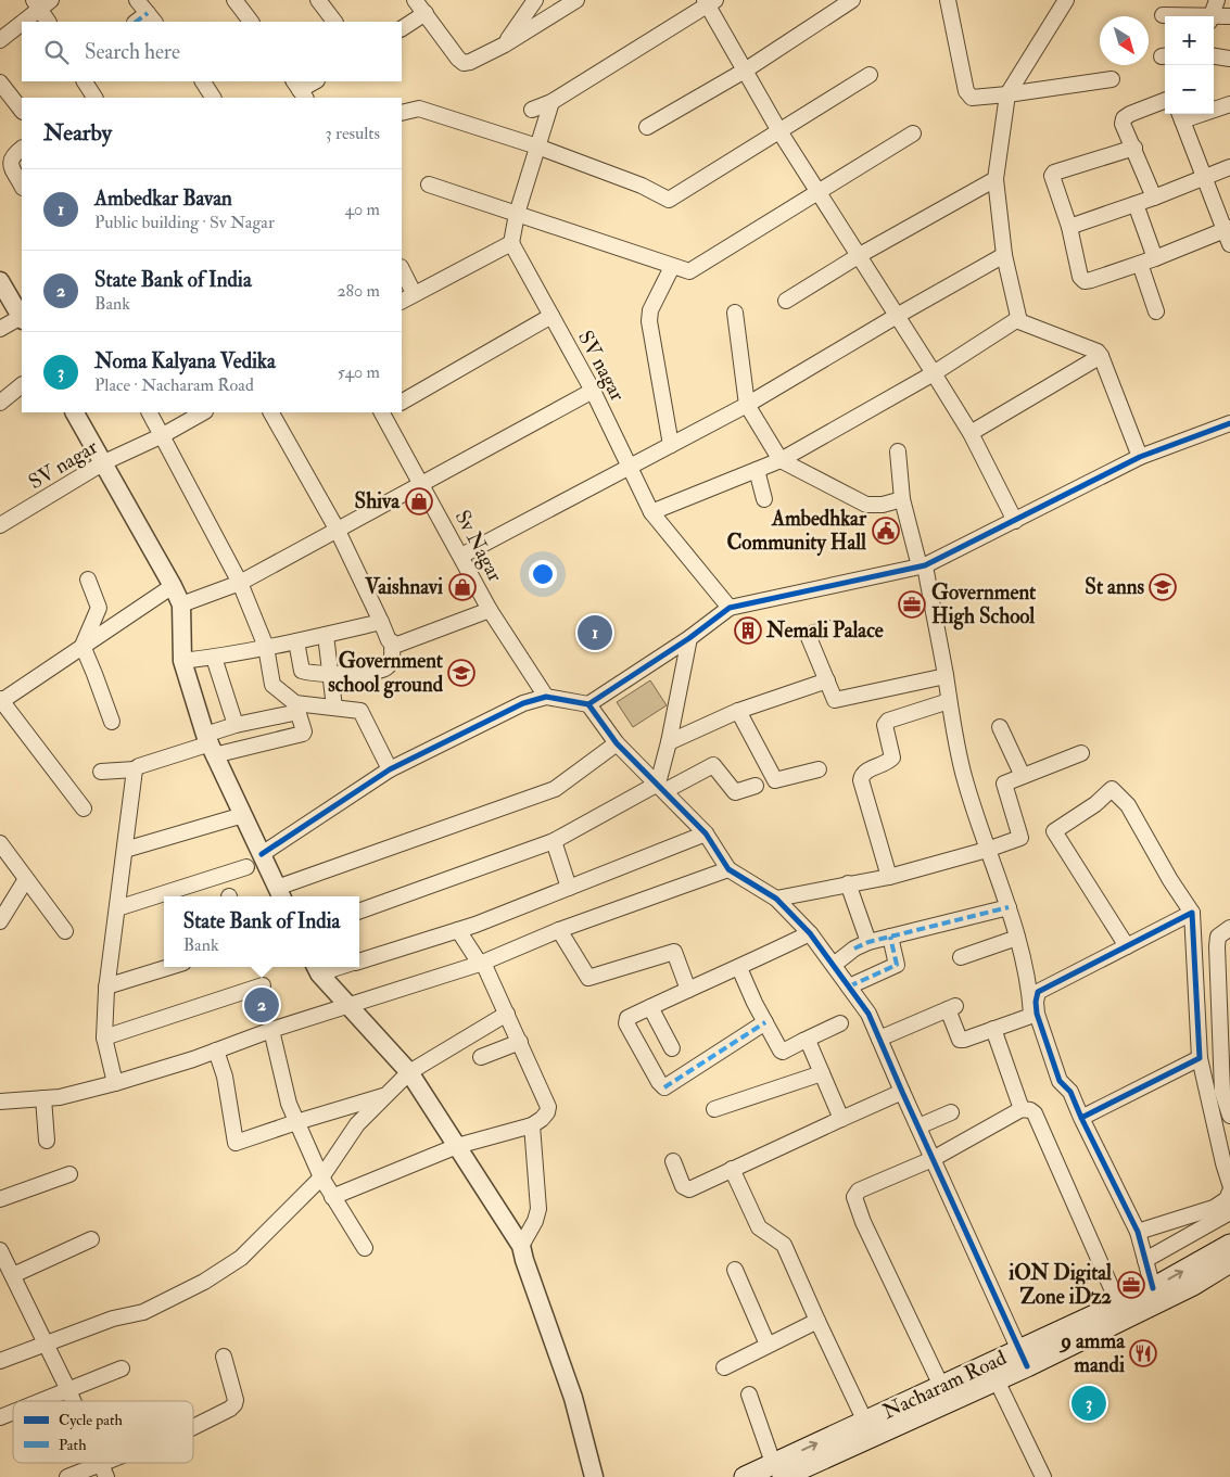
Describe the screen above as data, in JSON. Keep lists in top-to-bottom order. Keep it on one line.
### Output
{"streets":{"main road":["Nacharam Road"],"street":["SV nagar","Sv Nagar"]},"places":{"shop":["Shiva","Vaishnavi"],"public building":["Ambedhkar Community Hall"],"school or university":["St anns","Government school ground"],"office":["Government High School","iON Digital Zone iDz2"],"building":["Nemali Palace"],"restaurant":["9 amma mandi"]},"legend":["Cycle path","Path"],"north":"bottom right","page":{"map_buttons":["+","−"],"search":"Search here","heading":["Nearby","3 results"],"list":[{"mark":"1","name":"Ambedkar Bavan","note":"Public building · Sv Nagar","value":"40 m"},{"mark":"2","name":"State Bank of India","note":"Bank","value":"280 m"},{"mark":"3","name":"Noma Kalyana Vedika","note":"Place · Nacharam Road","value":"540 m"}],"pins":["1","2","3"],"popup":["State Bank of India","Bank"]}}
